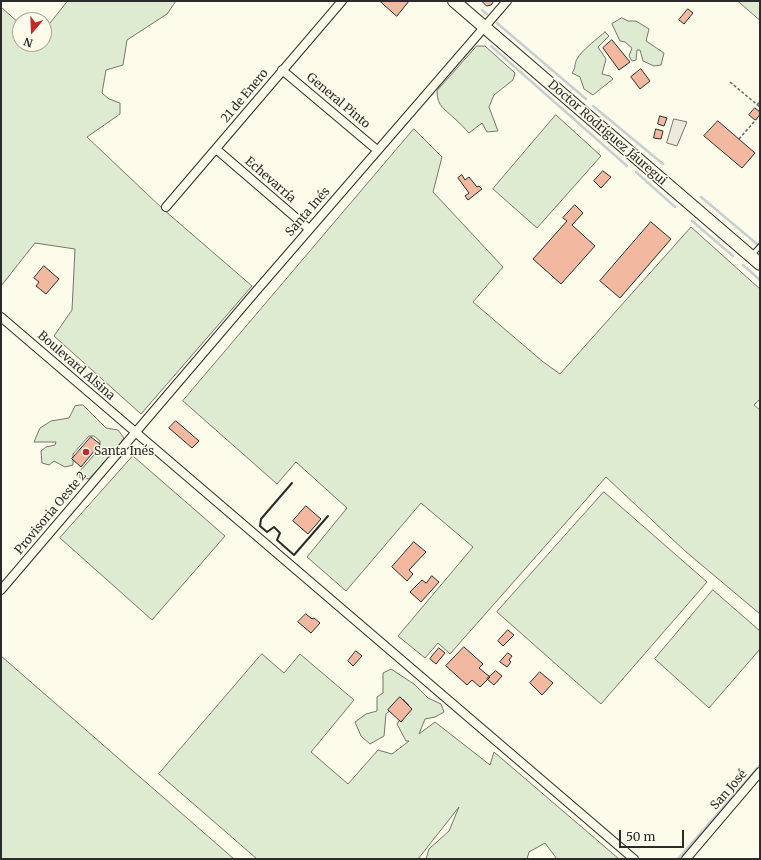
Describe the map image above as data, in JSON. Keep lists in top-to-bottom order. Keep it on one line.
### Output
{"streets":{"main road":["Doctor Rodríguez Jáuregui"],"street":["21 de Enero","General Pinto","Echevarría","Santa Inés","Boulevard Alsina","Provisoria Oeste 2","San José"]},"crossings":[["21 de Enero","General Pinto"],["21 de Enero","Echevarría"],["General Pinto","Santa Inés"],["Doctor Rodríguez Jáuregui","Santa Inés"],["Echevarría","Santa Inés"],["Santa Inés","Boulevard Alsina"],["Santa Inés","Provisoria Oeste 2"],["Boulevard Alsina","Provisoria Oeste 2"]],"places":["Santa Inés"],"scale_bar":"50 m","north":"bottom"}
